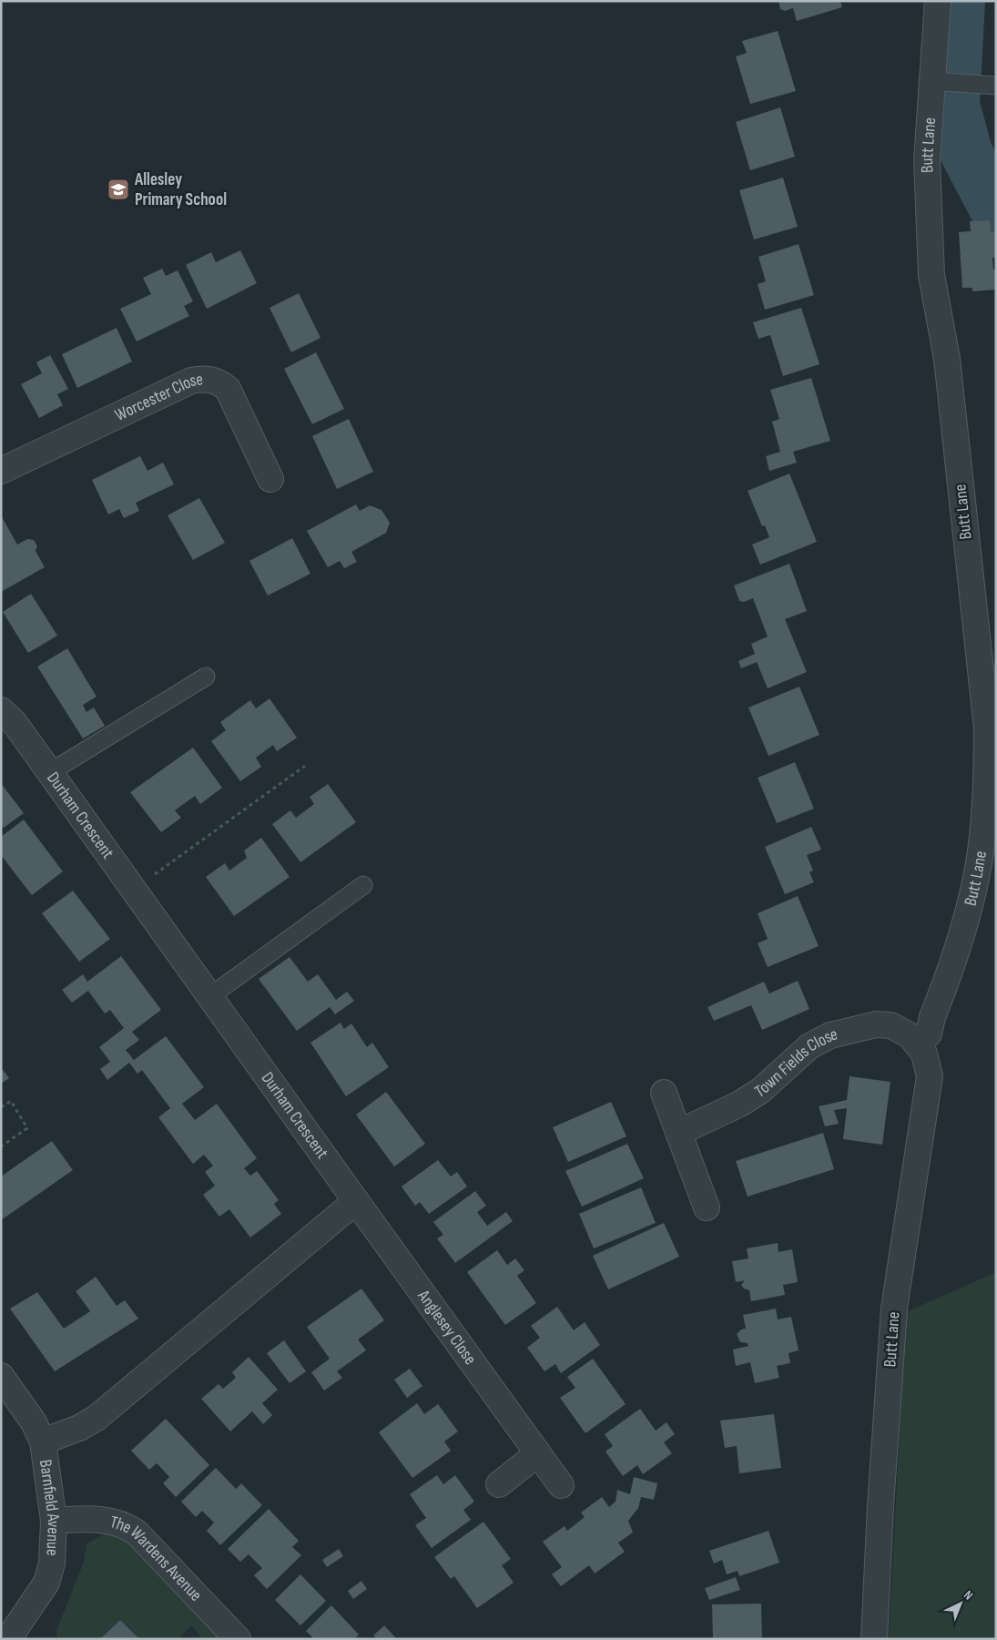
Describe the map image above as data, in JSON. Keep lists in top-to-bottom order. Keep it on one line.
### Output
{"streets":{"street":["Butt Lane","Worcester Close","Durham Crescent","Town Fields Close","Anglesey Close","Barnfield Avenue","The Wardens Avenue"]},"crossings":[["Butt Lane","Town Fields Close"],["Durham Crescent","Anglesey Close"],["Barnfield Avenue","The Wardens Avenue"]],"places":{"school or university":["Allesley Primary School"]},"north":"top right"}
